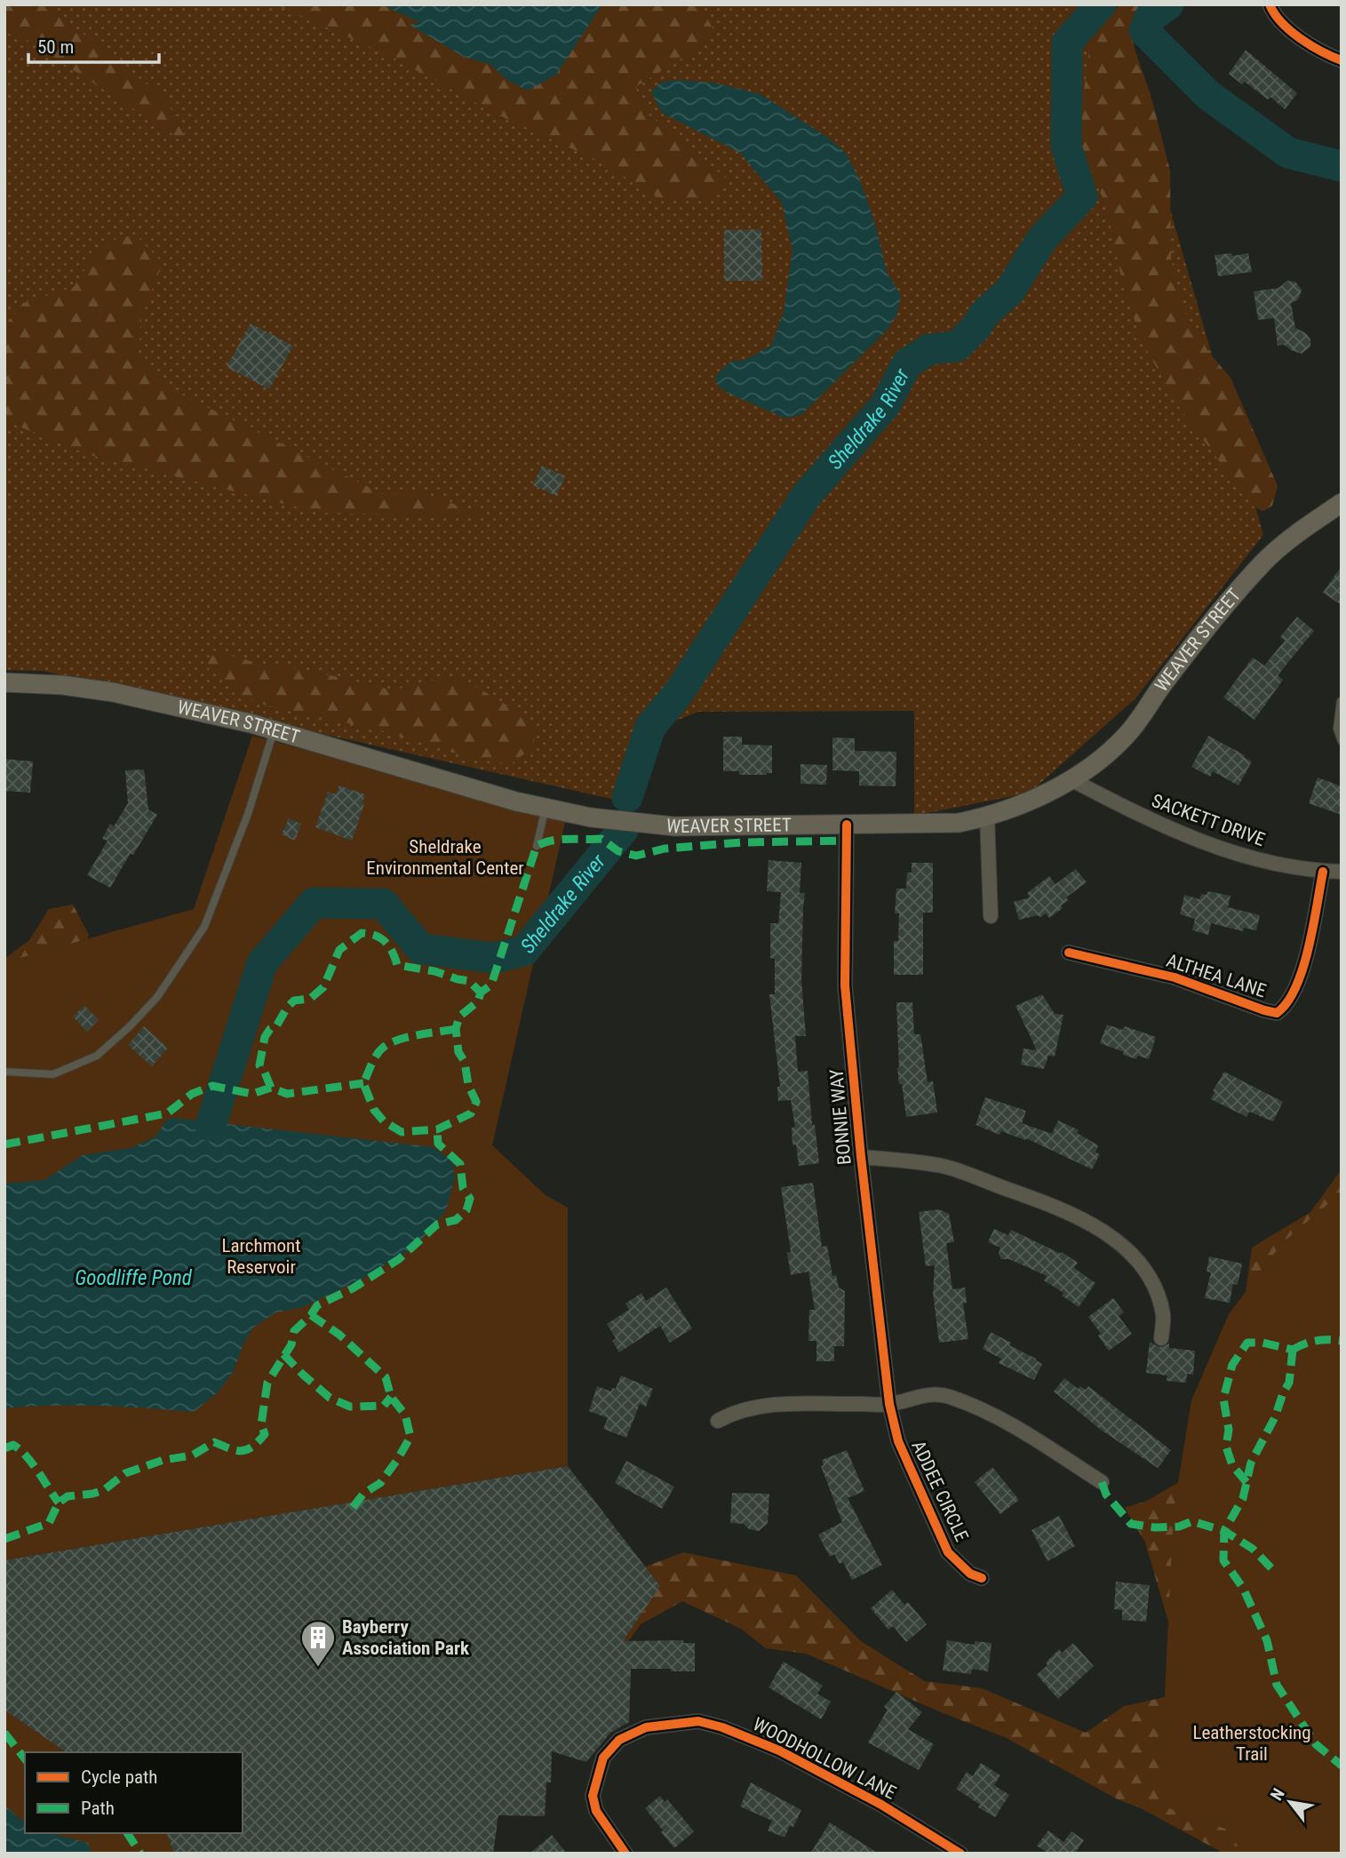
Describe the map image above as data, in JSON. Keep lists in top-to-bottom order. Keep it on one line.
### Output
{"streets":{"main road":["WEAVER STREET"],"street":["SACKETT DRIVE","ALTHEA LANE","BONNIE WAY","ADDEE CIRCLE","WOODHOLLOW LANE"]},"crossings":[["WEAVER STREET","SACKETT DRIVE"],["WEAVER STREET","BONNIE WAY"],["SACKETT DRIVE","ALTHEA LANE"],["BONNIE WAY","ADDEE CIRCLE"]],"water":["Sheldrake River","Goodliffe Pond"],"parks":["Sheldrake Environmental Center","Larchmont Reservoir","Leatherstocking Trail"],"places":{"building":["Bayberry Association Park"]},"legend":["Cycle path","Path"],"scale_bar":"50 m","north":"top left"}
